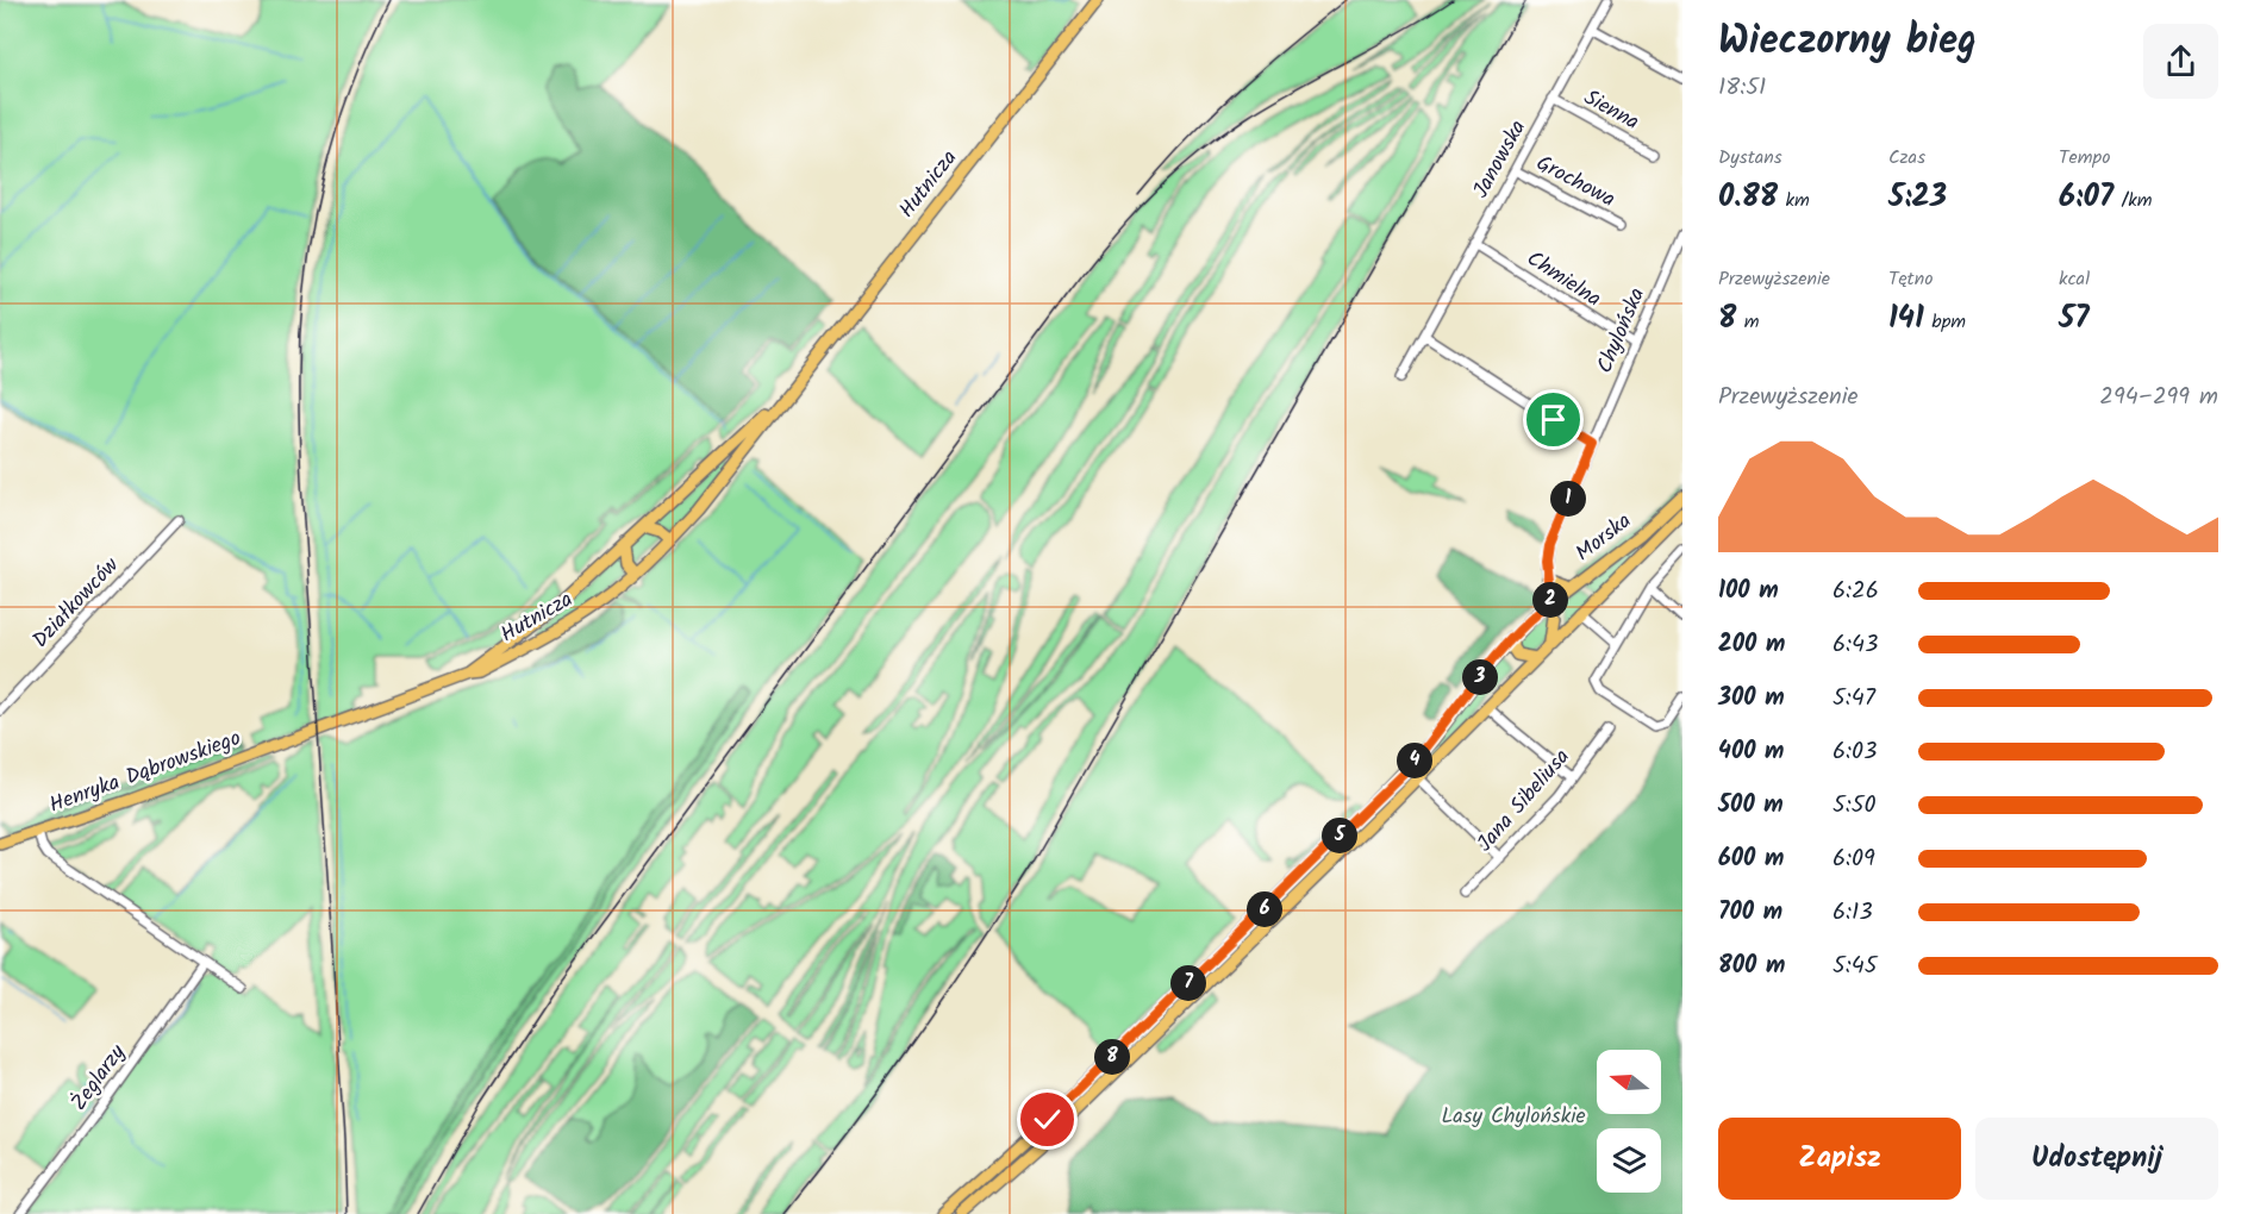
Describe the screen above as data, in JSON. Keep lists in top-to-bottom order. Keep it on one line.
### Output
{"streets":{"main road":["Hutnicza","Morska","Henryka Dąbrowskiego"],"street":["Sienna","Janowska","Grochowa","Chmielna","Chylońska","Działkowców","Jana Sibeliusa","Żeglarzy"]},"crossings":[["Sienna","Janowska"],["Janowska","Grochowa"],["Janowska","Chmielna"],["Hutnicza","Henryka Dąbrowskiego"],["Chmielna","Chylońska"],["Chylońska","Morska"]],"parks":["Lasy Chylońskie"],"north":"left","page":{"heading":["Wieczorny bieg","18:51"],"stats":[["Dystans","0.88 km"],["Czas","5:23"],["Tempo","6:07 /km"],["Przewyższenie","8 m"],["Tętno","141 bpm"],["kcal","57"]],"chart":["Przewyższenie","294–299 m"],"pins":["1","2","3","4","5","6","7","8"],"list":[{"name":"100 m","note":"6:26"},{"name":"200 m","note":"6:43"},{"name":"300 m","note":"5:47"},{"name":"400 m","note":"6:03"},{"name":"500 m","note":"5:50"},{"name":"600 m","note":"6:09"},{"name":"700 m","note":"6:13"},{"name":"800 m","note":"5:45"}],"buttons":["Zapisz","Udostępnij"]}}
